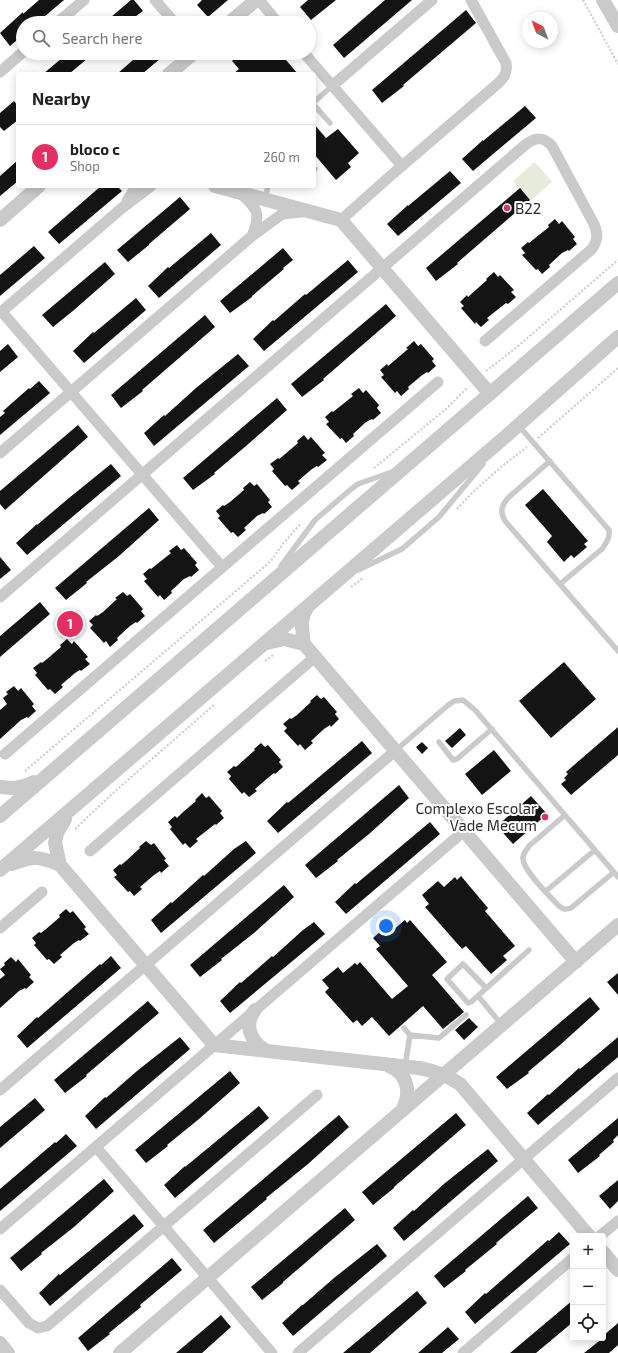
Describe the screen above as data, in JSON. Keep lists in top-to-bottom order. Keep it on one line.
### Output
{"places":["B22","Complexo Escolar Vade Mecum"],"north":"top left","page":{"search":"Search here","heading":"Nearby","list":[{"mark":"1","name":"bloco c","note":"Shop","value":"260 m"}],"pins":"1","map_buttons":["+","−"]}}
